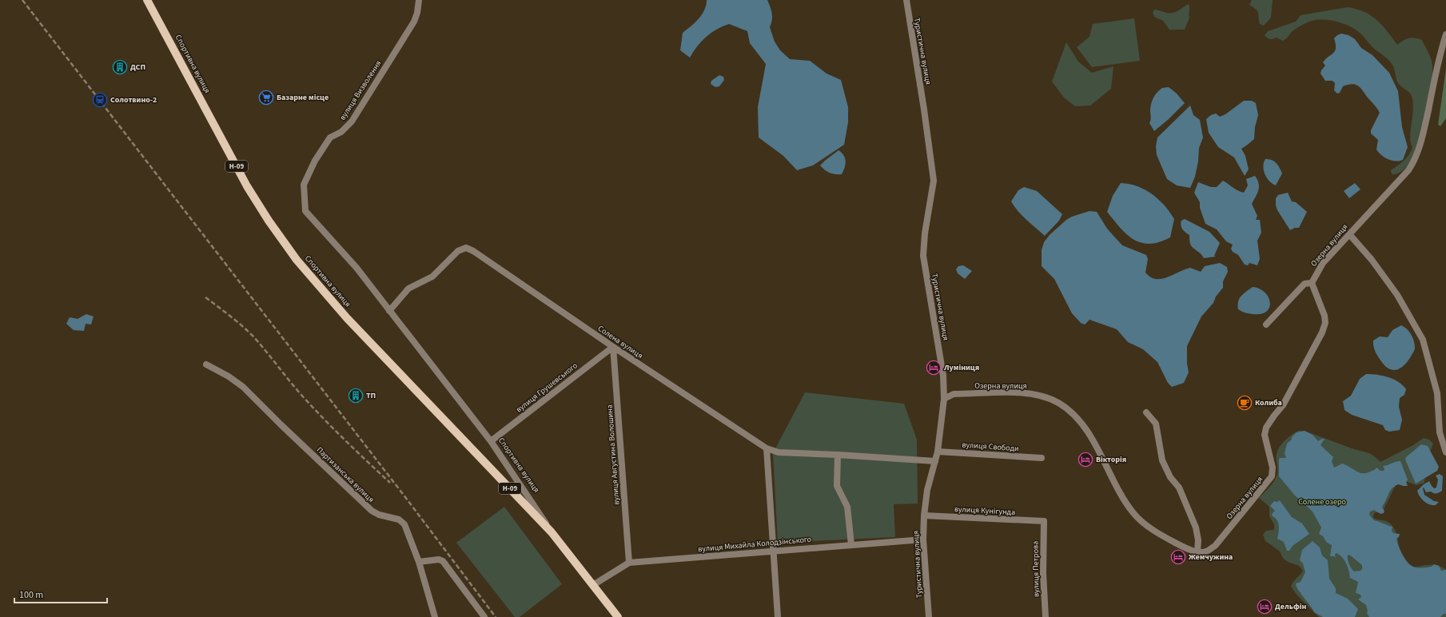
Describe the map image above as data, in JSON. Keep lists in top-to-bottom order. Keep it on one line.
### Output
{"streets":{"main road":["Спортивна вулиця","Н-09"],"street":["Туристична вулиця","вулиця Визволення","Озерна вулиця","Солена вулиця","вулиця Грушевського","вулиця Свободи","вулиця Августина Волошина","Партизанська вулиця","вулиця Кунігунда","вулиця Михайла Колодзінського","вулиця Петрова"]},"crossings":[["Туристична вулиця","Озерна вулиця"],["Туристична вулиця","вулиця Свободи"],["Туристична вулиця","вулиця Кунігунда"],["Туристична вулиця","вулиця Михайла Колодзінського"],["Спортивна вулиця","вулиця Визволення"],["Спортивна вулиця","Солена вулиця"],["Спортивна вулиця","вулиця Грушевського"],["Спортивна вулиця","вулиця Михайла Колодзінського"],["Солена вулиця","вулиця Грушевського"],["Солена вулиця","вулиця Августина Волошина"],["вулиця Грушевського","вулиця Августина Волошина"],["вулиця Августина Волошина","вулиця Михайла Колодзінського"],["вулиця Кунігунда","вулиця Петрова"]],"parks":["Солене озеро"],"places":{"building":["ДСП","ТП"],"supermarket":["Базарне місце"],"station":["Солотвино-2"],"hotel":["Луміниця","Вікторія","Жемчужина","Дельфін"],"cafe":["Колиба"]},"scale_bar":"100 m"}
